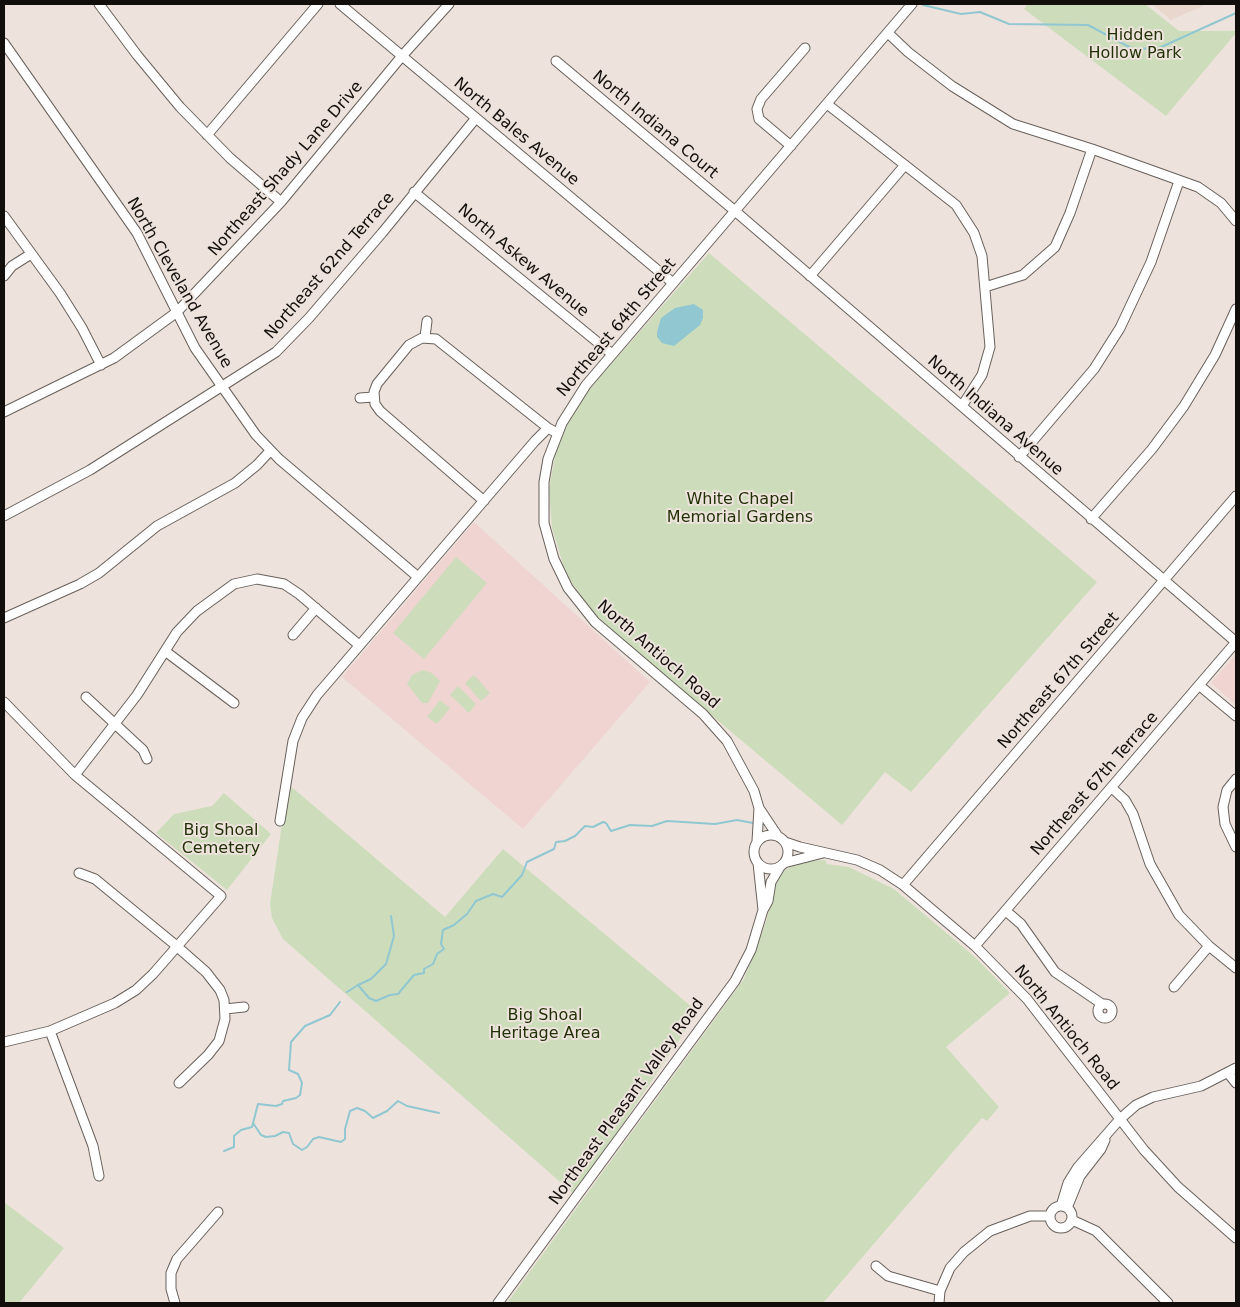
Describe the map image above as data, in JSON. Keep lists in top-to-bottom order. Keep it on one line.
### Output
{"streets":{"street":["North Indiana Court","North Bales Avenue","Northeast Shady Lane Drive","North Askew Avenue","Northeast 62nd Terrace","North Cleveland Avenue","Northeast 64th Street","North Indiana Avenue","North Antioch Road","Northeast 67th Street","Northeast 67th Terrace","Northeast Pleasant Valley Road"]},"crossings":[["North Indiana Court","Northeast 64th Street"],["North Indiana Court","North Indiana Avenue"],["North Bales Avenue","Northeast Shady Lane Drive"],["North Bales Avenue","Northeast 62nd Terrace"],["North Bales Avenue","Northeast 64th Street"],["Northeast Shady Lane Drive","North Cleveland Avenue"],["North Askew Avenue","Northeast 62nd Terrace"],["North Askew Avenue","Northeast 64th Street"],["Northeast 62nd Terrace","North Cleveland Avenue"],["Northeast 64th Street","North Indiana Avenue"],["Northeast 64th Street","North Antioch Road"],["North Indiana Avenue","Northeast 67th Street"],["North Indiana Avenue","Northeast 67th Terrace"],["North Antioch Road","Northeast 67th Street"],["North Antioch Road","Northeast 67th Terrace"],["North Antioch Road","Northeast Pleasant Valley Road"]],"parks":["Hidden Hollow Park","White Chapel Memorial Gardens","Big Shoal Cemetery","Big Shoal Heritage Area"]}
